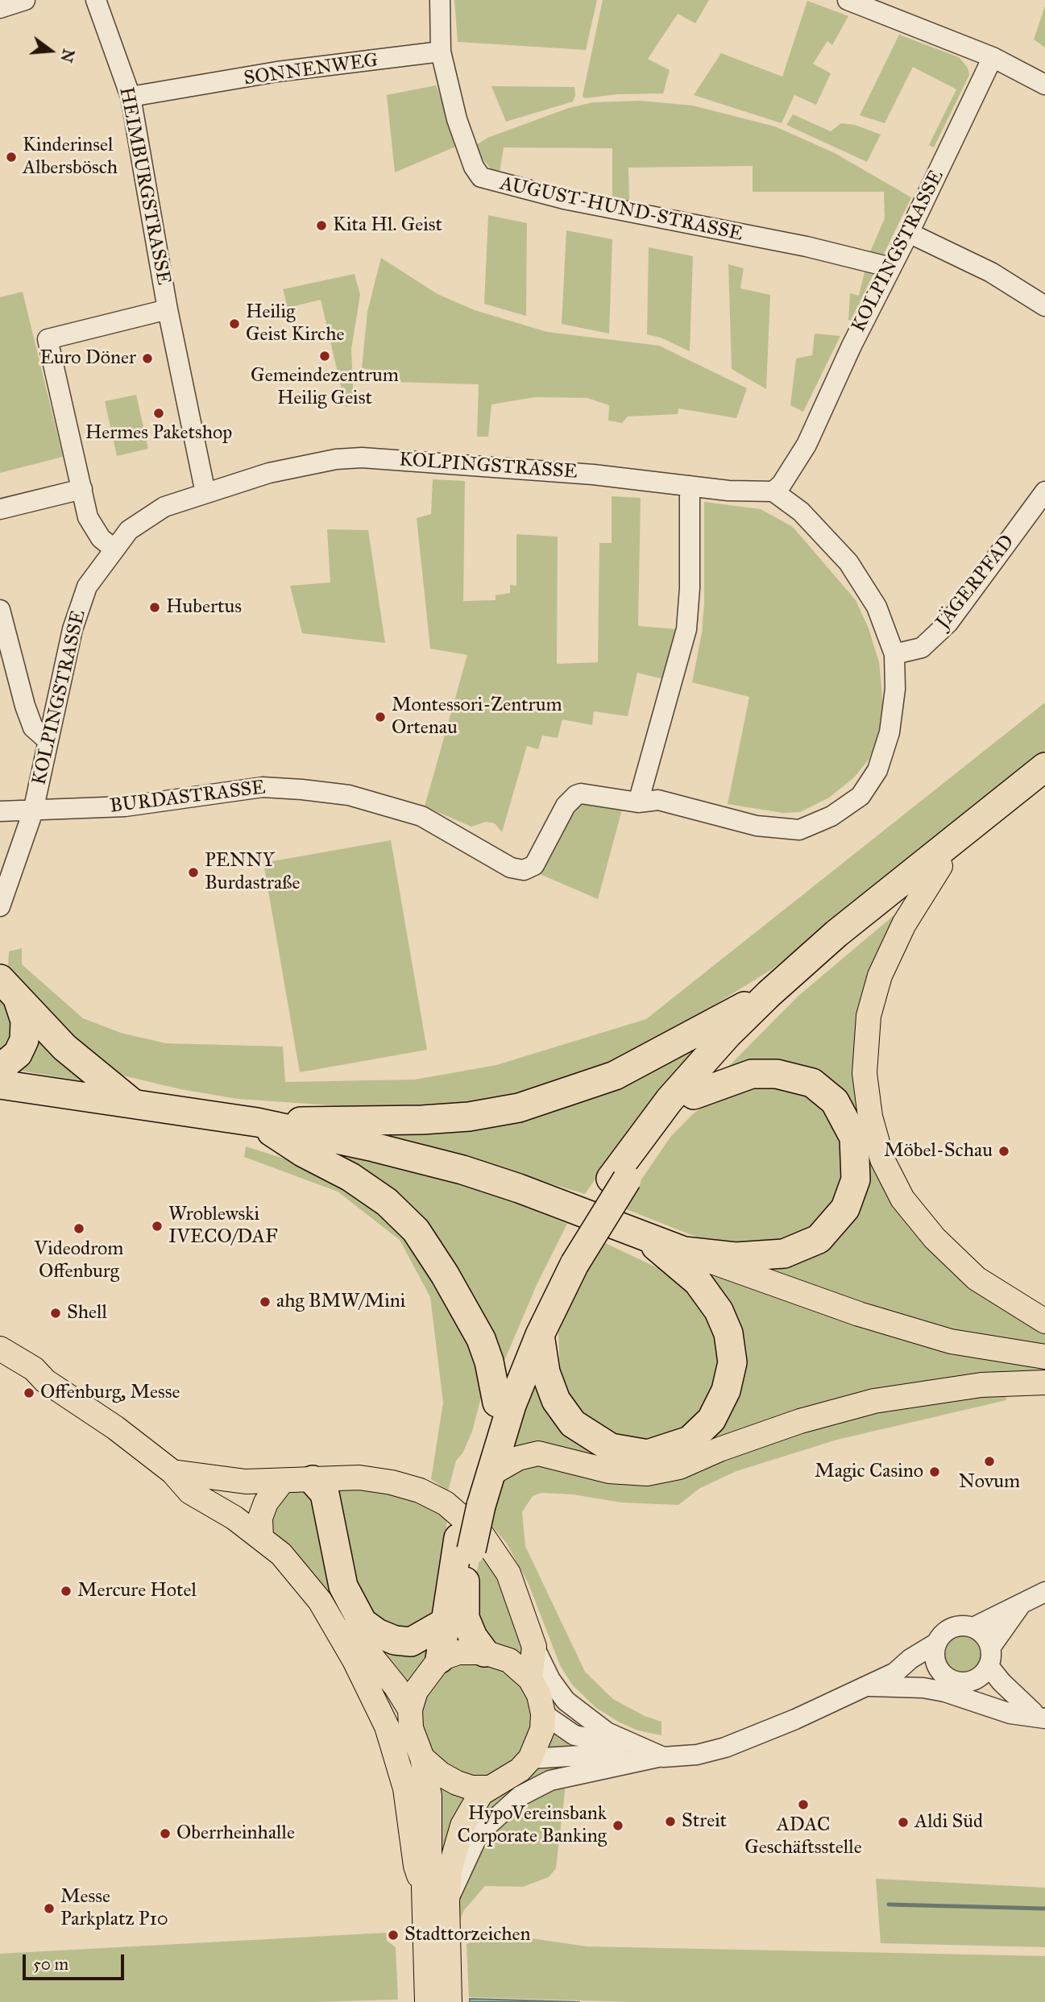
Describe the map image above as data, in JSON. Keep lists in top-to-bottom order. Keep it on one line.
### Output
{"streets":{"street":["SONNENWEG","HEIMBURGSTRASSE","AUGUST-HUND-STRASSE","KOLPINGSTRASSE","JÄGERPFAD","BURDASTRASSE"]},"crossings":[["SONNENWEG","HEIMBURGSTRASSE"],["SONNENWEG","AUGUST-HUND-STRASSE"],["HEIMBURGSTRASSE","KOLPINGSTRASSE"],["AUGUST-HUND-STRASSE","KOLPINGSTRASSE"],["KOLPINGSTRASSE","BURDASTRASSE"],["JÄGERPFAD","BURDASTRASSE"]],"places":["Kinderinsel Albersbösch","Kita Hl. Geist","Heilig Geist Kirche","Gemeindezentrum Heilig Geist","Euro Döner","Hermes Paketshop","Hubertus","Montessori-Zentrum Ortenau","PENNY Burdastraße","Möbel-Schau","Wroblewski IVECO/DAF","Videodrom Offenburg","ahg BMW/Mini","Shell","Offenburg, Messe","Novum","Magic Casino","Mercure Hotel","ADAC Geschäftsstelle","Streit","Aldi Süd","HypoVereinsbank Corporate Banking","Oberrheinhalle","Messe Parkplatz P10","Stadttorzeichen"],"scale_bar":"50 m","north":"right"}
